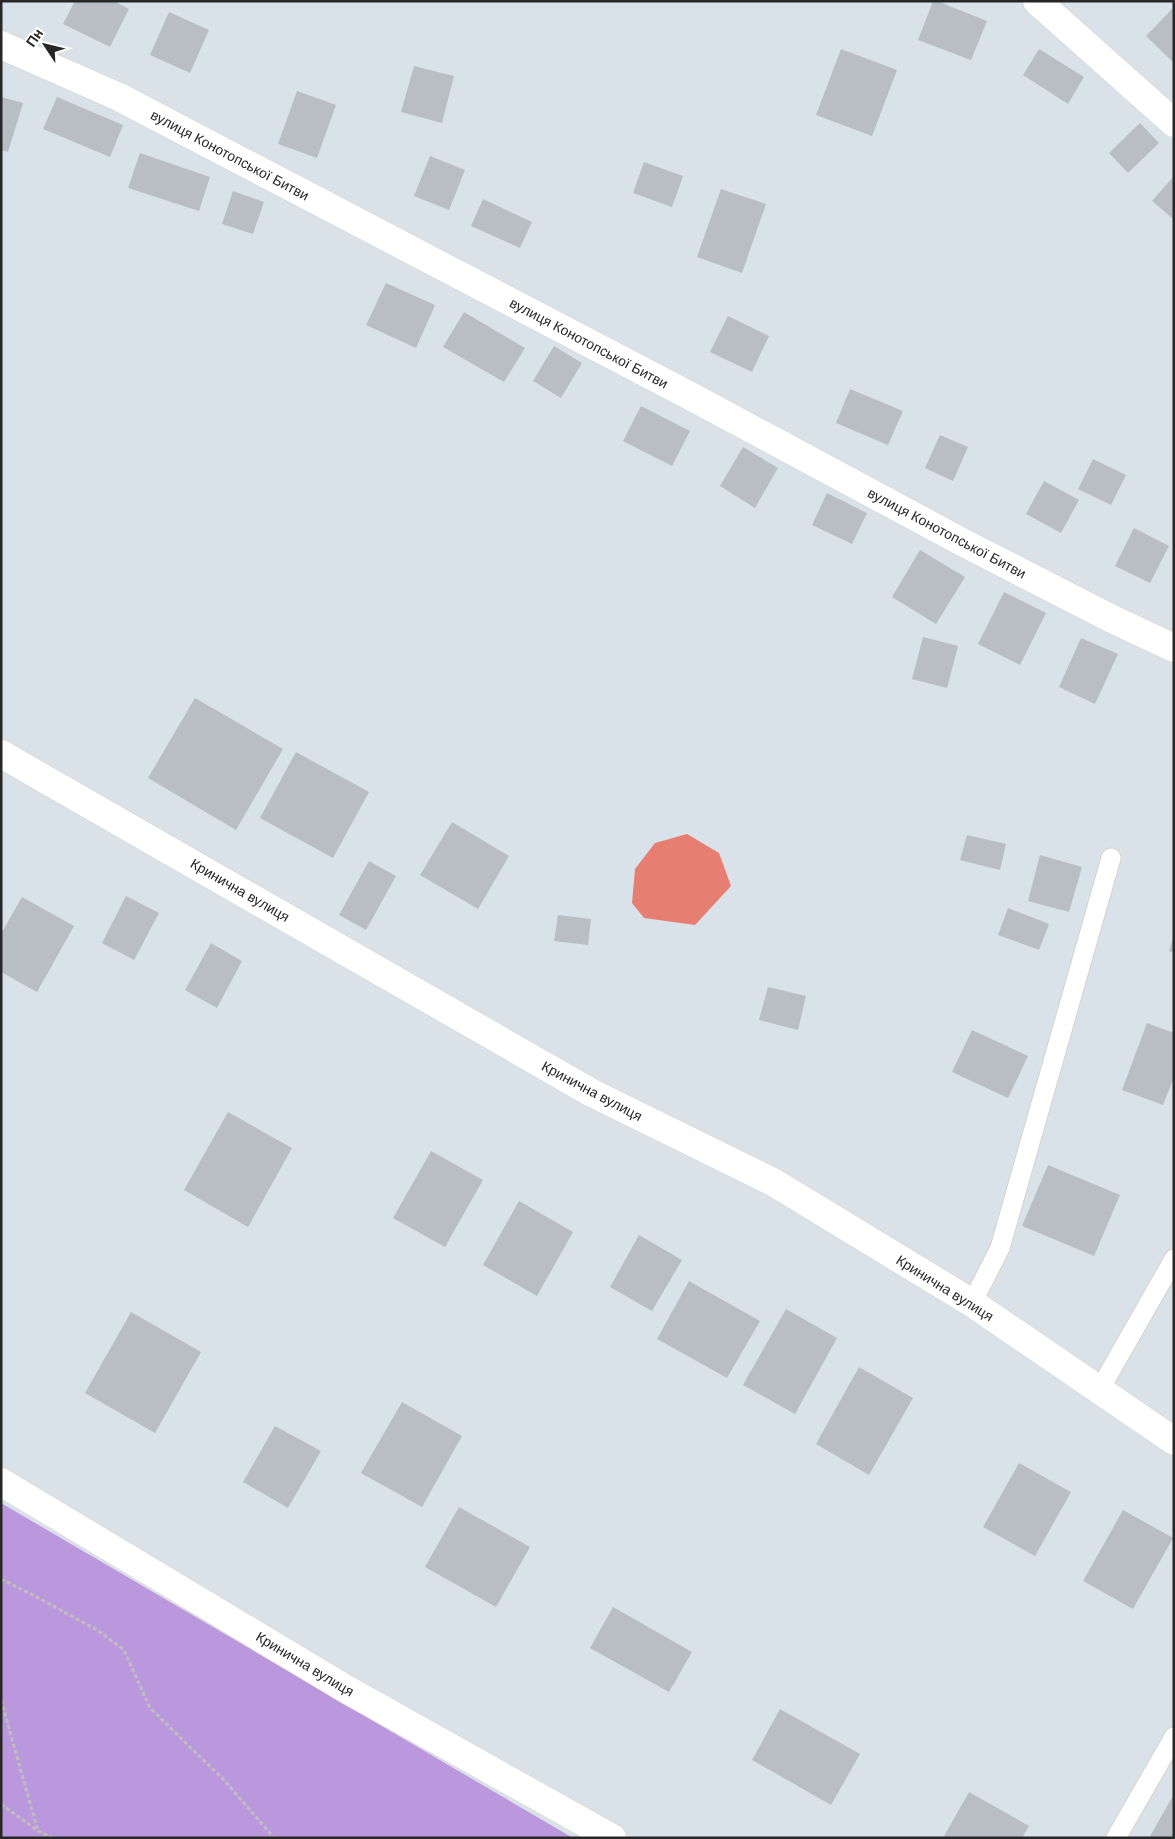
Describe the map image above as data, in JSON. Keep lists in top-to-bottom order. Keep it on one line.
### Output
{"streets":{"street":["вулиця Конотопської Битви","Кринична вулиця"]},"north":"top left"}
